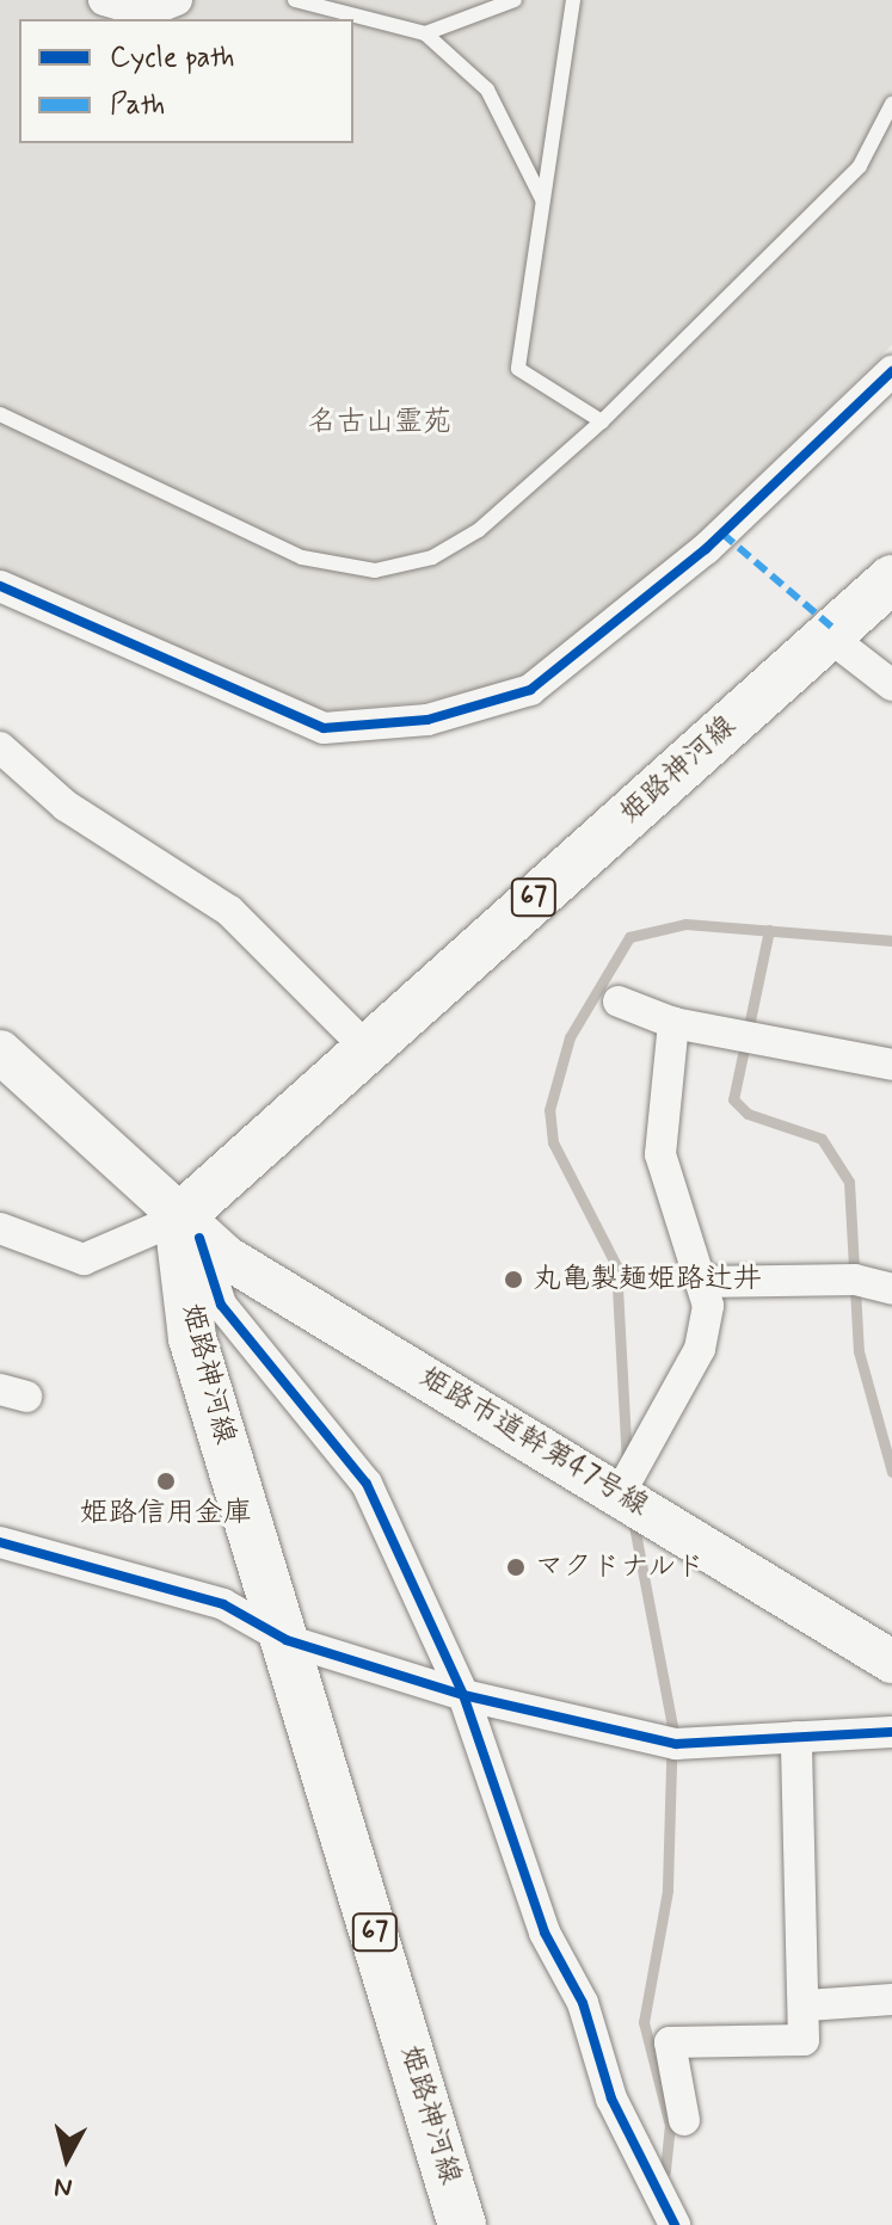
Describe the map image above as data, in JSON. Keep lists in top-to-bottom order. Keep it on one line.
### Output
{"streets":{"main road":["姫路神河線","67"],"street":["姫路市道幹第47号線"]},"crossings":[["姫路神河線","姫路市道幹第47号線"]],"parks":["名古山霊苑"],"places":["丸亀製麺姫路辻井","姫路信用金庫","マクドナルド"],"legend":["Cycle path","Path"],"north":"bottom"}
